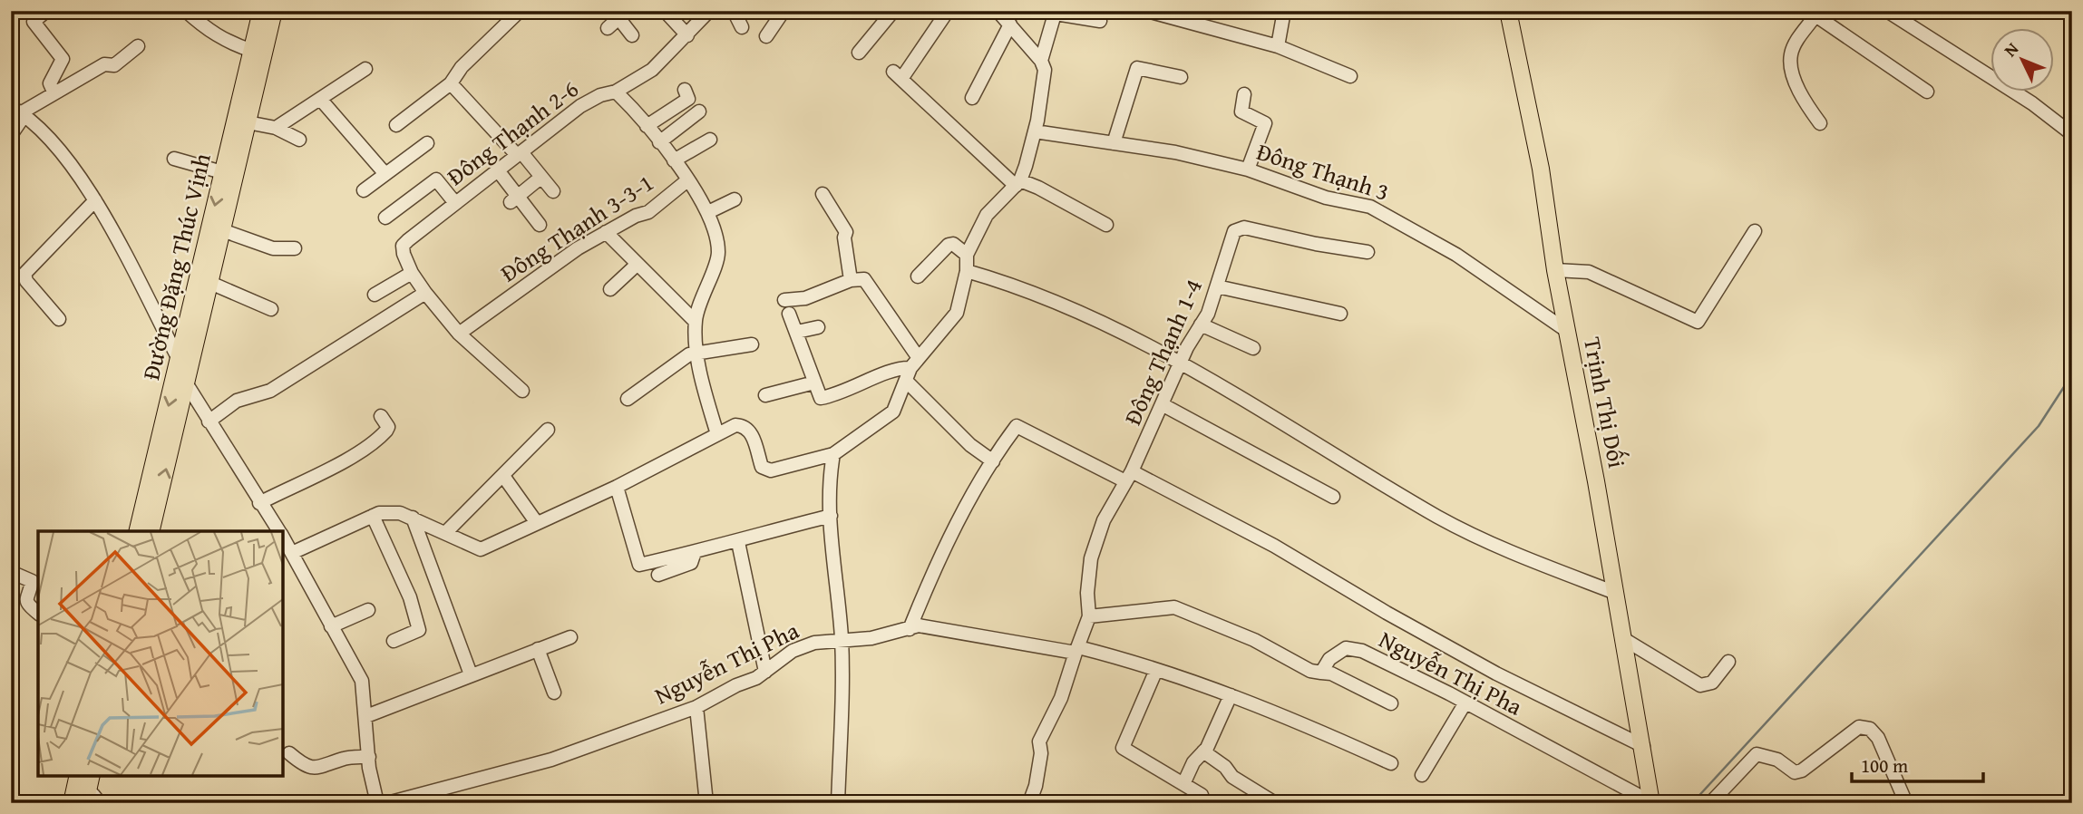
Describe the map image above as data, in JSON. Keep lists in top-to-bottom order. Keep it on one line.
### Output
{"streets":{"main road":["Đường Đặng Thúc Vịnh","Trịnh Thị Dối"],"street":["Đông Thạnh 2-6","Đông Thạnh 3","Đông Thạnh 3-3-1","Đông Thạnh 1-4","Nguyễn Thị Pha"]},"crossings":[["Đông Thạnh 2-6","Đông Thạnh 3-3-1"],["Đông Thạnh 3","Trịnh Thị Dối"],["Trịnh Thị Dối","Nguyễn Thị Pha"]],"scale_bar":"100 m","north":"top left"}
